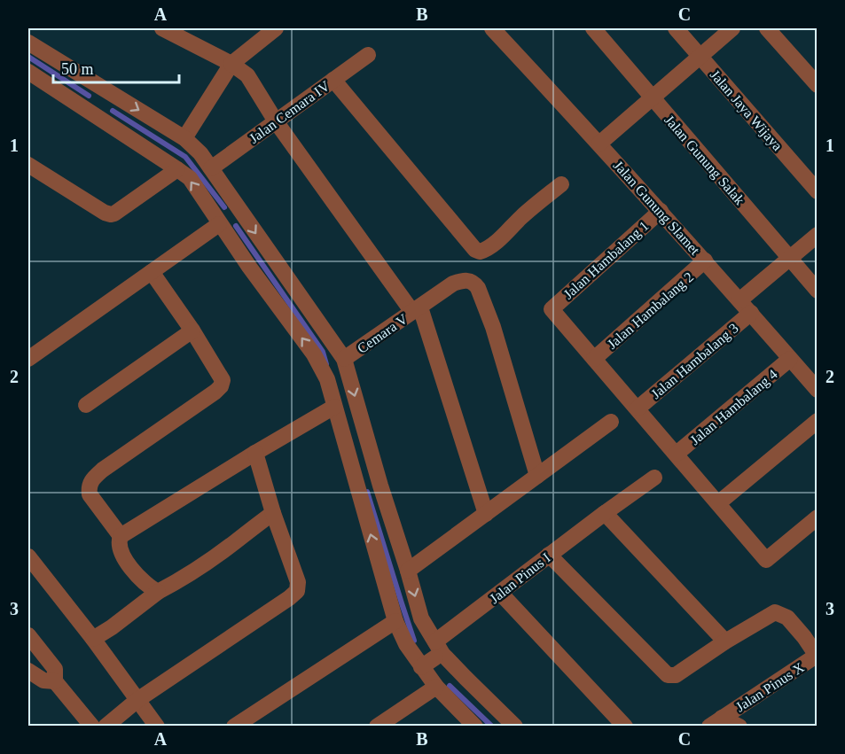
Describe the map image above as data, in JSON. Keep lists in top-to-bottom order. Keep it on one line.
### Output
{"streets":{"street":["Jalan Jaya Wijaya","Jalan Cemara IV","Jalan Gunung Salak","Jalan Gunung Slamet","Jalan Hambalang 1","Jalan Hambalang 2","Cemara V","Jalan Hambalang 3","Jalan Hambalang 4","Jalan Pinus I","Jalan Pinus X"]},"crossings":[["Jalan Gunung Slamet","Jalan Hambalang 1"],["Jalan Gunung Slamet","Jalan Hambalang 2"],["Jalan Gunung Slamet","Jalan Hambalang 3"],["Jalan Gunung Slamet","Jalan Hambalang 4"],["Jalan Hambalang 1","Jalan Hambalang 2"]],"scale_bar":"50 m","grid":{"columns":["A","B","C"],"rows":["1","2","3"]}}
